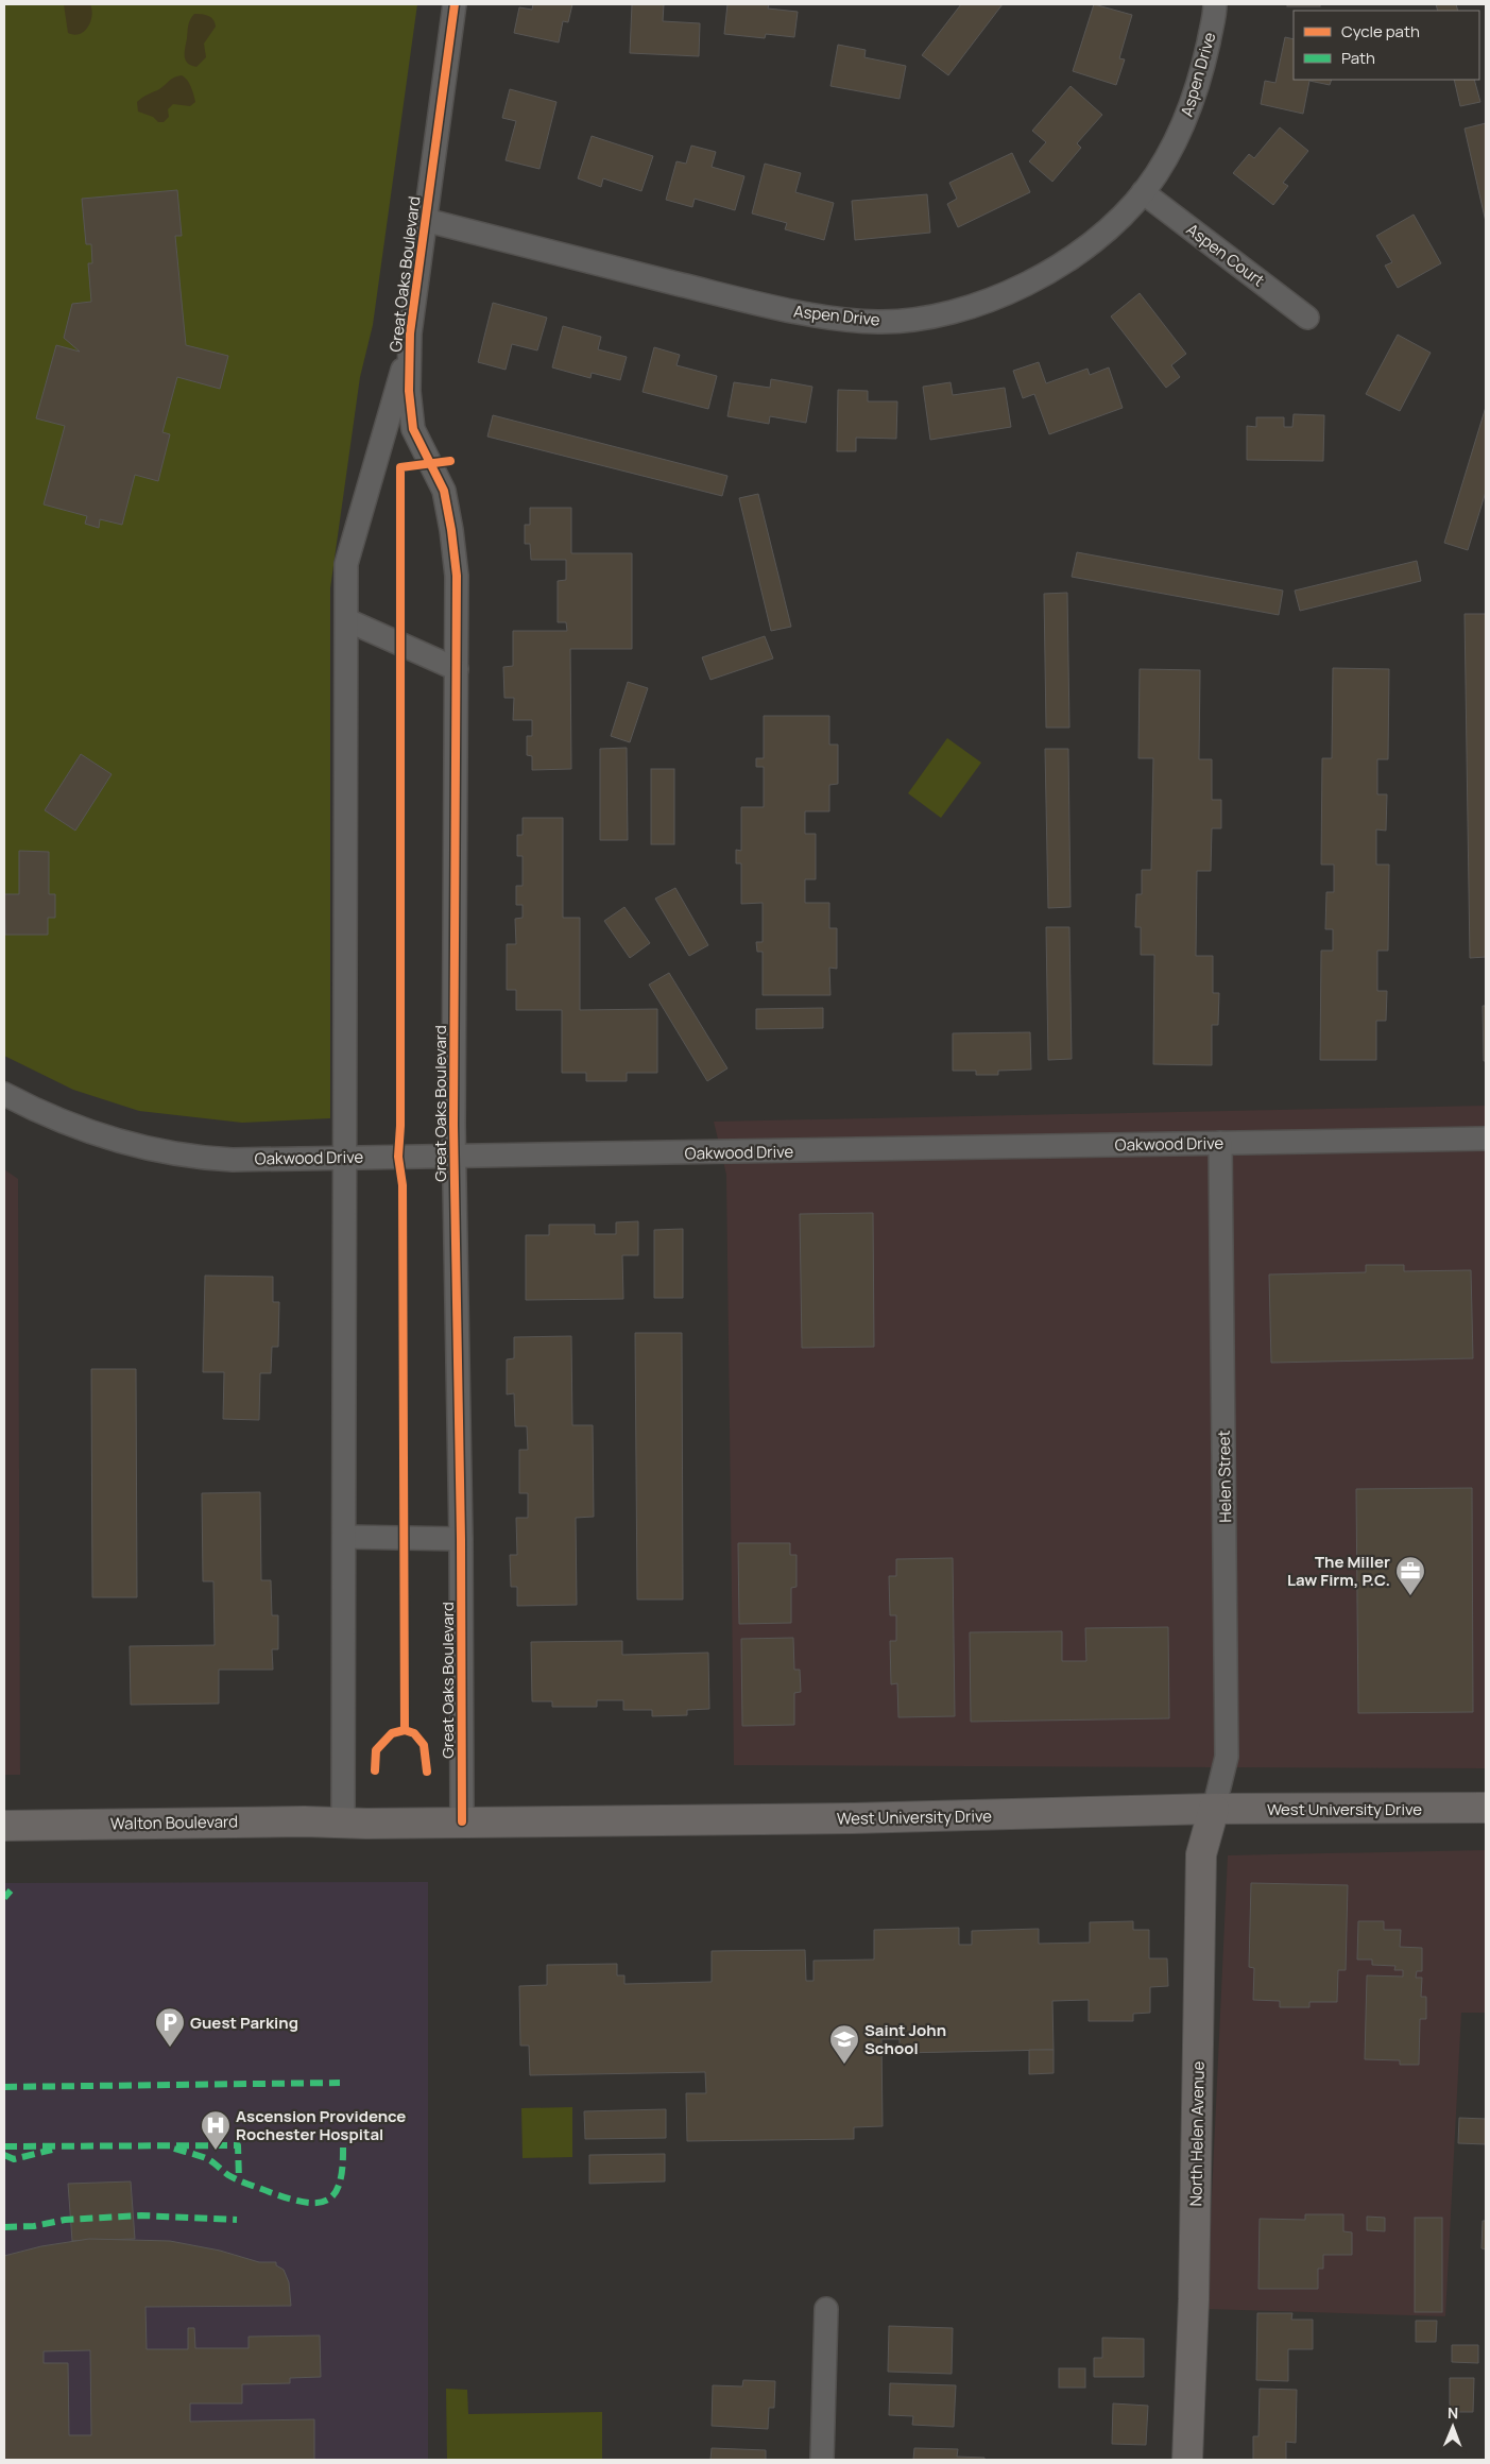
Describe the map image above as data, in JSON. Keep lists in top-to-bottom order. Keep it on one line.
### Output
{"streets":{"main road":["West University Drive","Walton Boulevard","North Helen Avenue"],"street":["Aspen Drive","Aspen Court","Great Oaks Boulevard","Oakwood Drive","Helen Street"]},"crossings":[["Aspen Drive","Aspen Court"],["Aspen Drive","Great Oaks Boulevard"],["Great Oaks Boulevard","Oakwood Drive"],["Great Oaks Boulevard","West University Drive"],["Great Oaks Boulevard","Walton Boulevard"],["Oakwood Drive","Helen Street"],["Helen Street","West University Drive"],["Helen Street","North Helen Avenue"],["West University Drive","Walton Boulevard"],["West University Drive","North Helen Avenue"]],"places":{"office":["The Miller Law Firm, P.C."],"parking":["Guest Parking"],"school or university":["Saint John School"],"hospital":["Ascension Providence Rochester Hospital"]},"legend":["Cycle path","Path"],"north":"top"}
